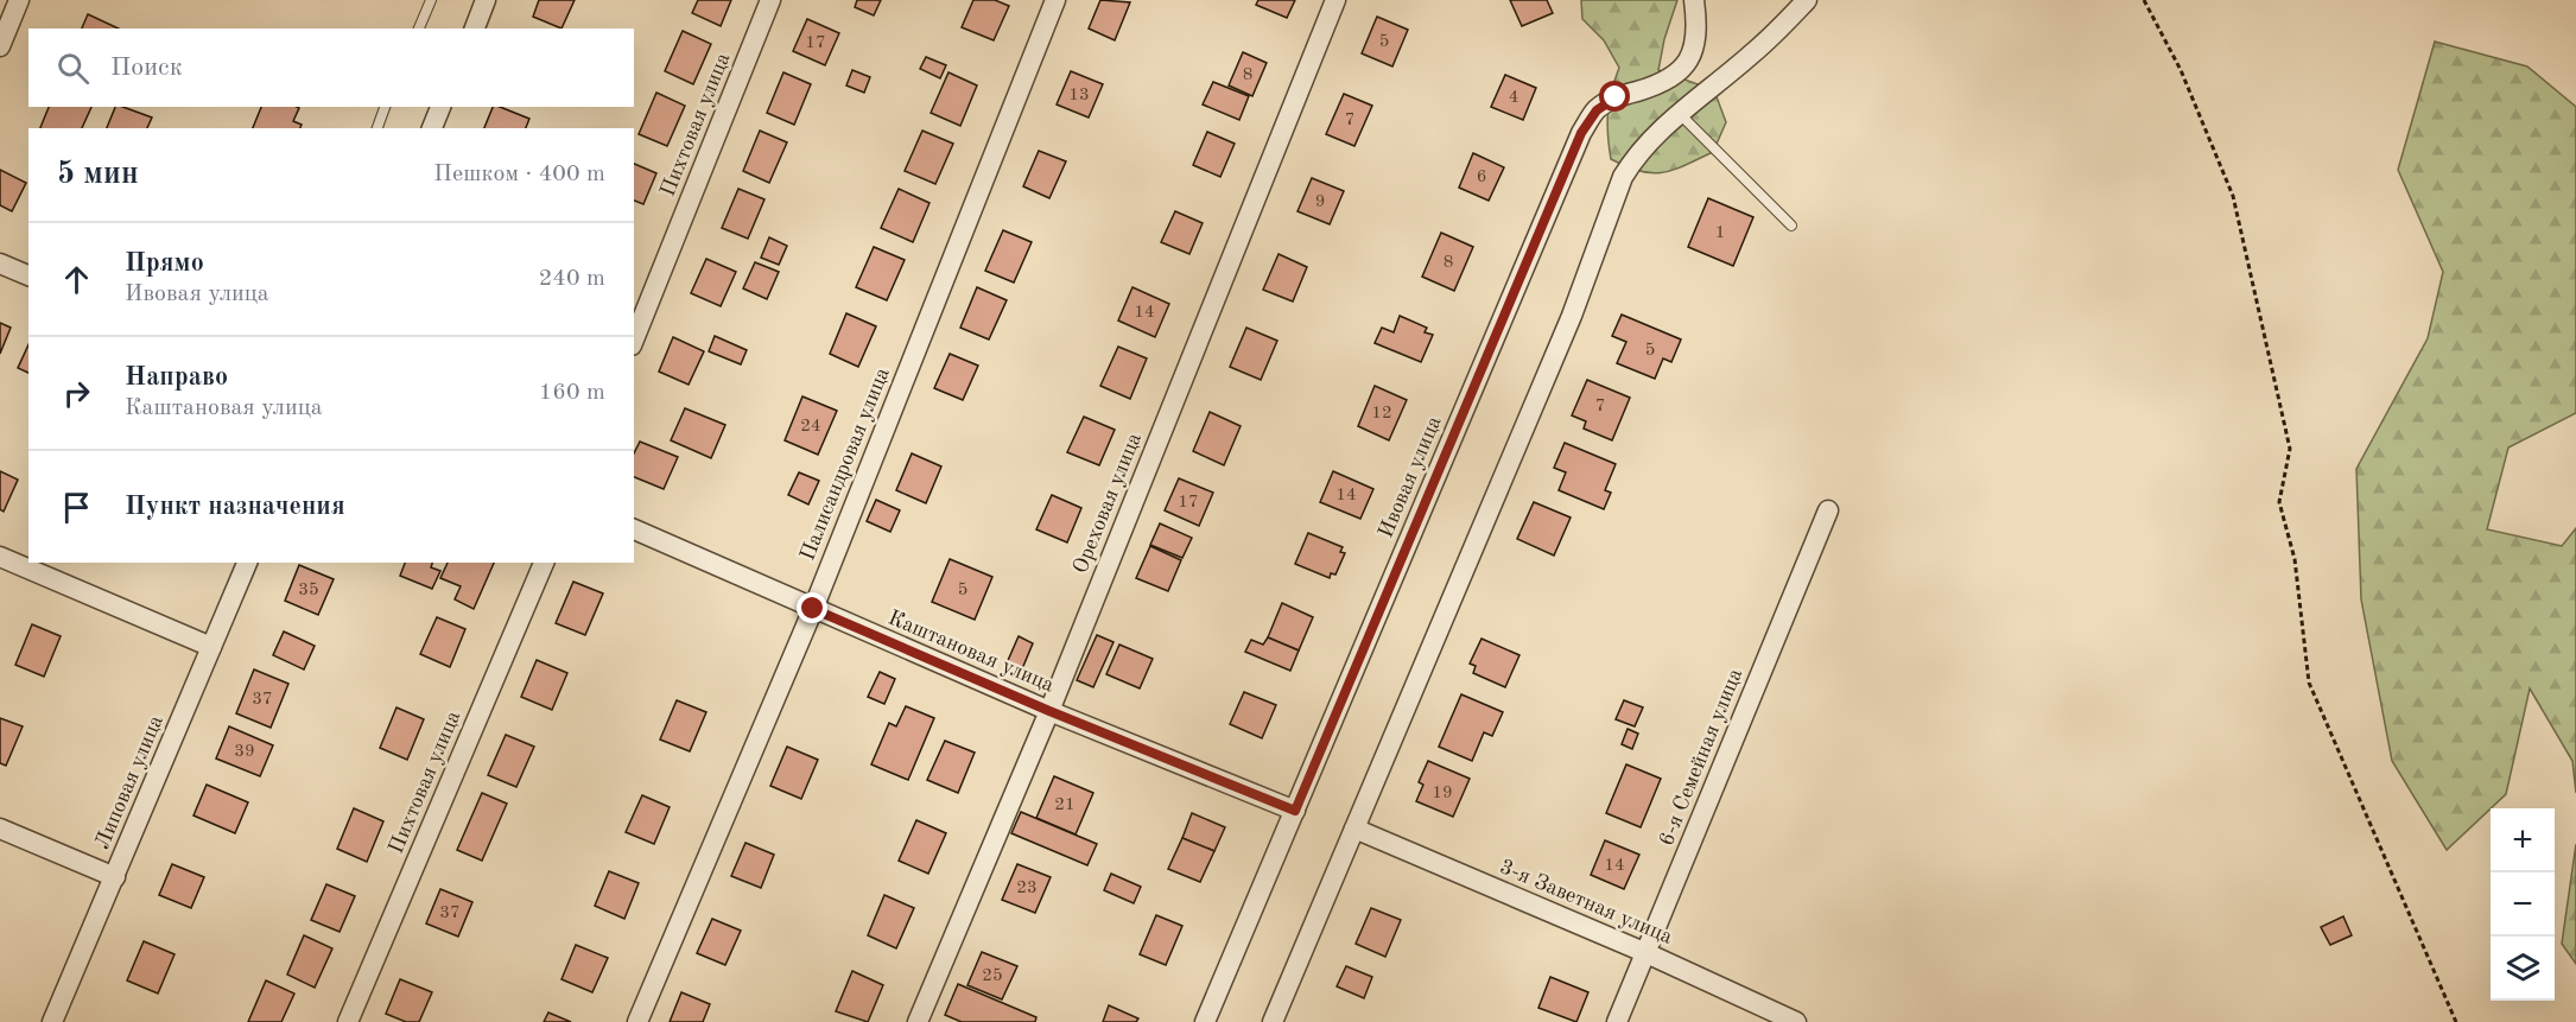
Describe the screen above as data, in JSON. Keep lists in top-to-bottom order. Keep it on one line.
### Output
{"streets":{"street":["Пихтовая улица","Палисандровая улица","Ивовая улица","Ореховая улица","Каштановая улица","6-я Семейная улица","Липовая улица","3-я Заветная улица"]},"crossings":[["Палисандровая улица","Каштановая улица"],["Ивовая улица","Каштановая улица"],["Ореховая улица","Каштановая улица"],["6-я Семейная улица","3-я Заветная улица"]],"house_numbers":["5","17","8","13","4","7","6","9","1","8","14","5","7","12","24","14","17","35","5","37","39","19","21","14","23","37","25"],"page":{"search":"Поиск","heading":["5 мин","Пешком · 400 m"],"list":[["Прямо","Ивовая улица","240 m"],["Направо","Каштановая улица","160 m"],"Пункт назначения"],"map_buttons":["+","−"]}}
